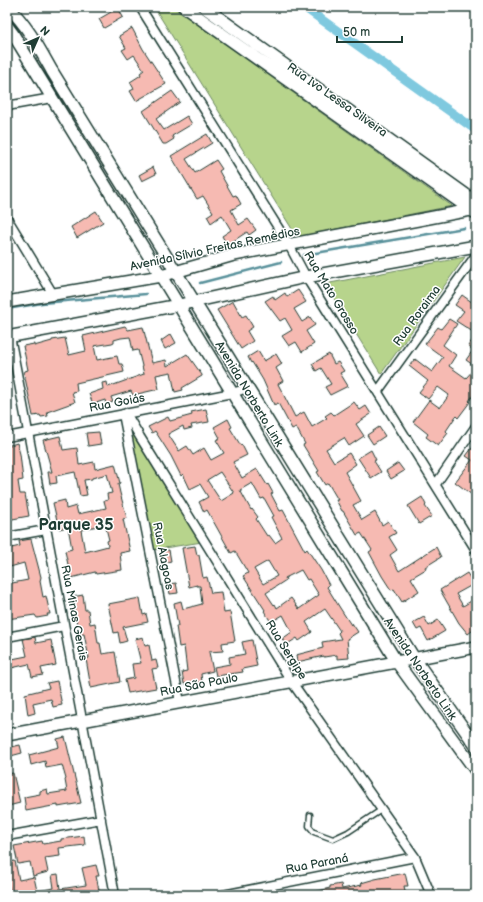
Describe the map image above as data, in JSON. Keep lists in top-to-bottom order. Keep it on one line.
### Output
{"streets":{"street":["Rua Ivo Lessa Silveira","Avenida Sílvio Freitas Remédios","Rua Mato Grosso","Rua Roraima","Avenida Norberto Link","Rua Goiás","Rua Alagoas","Rua Minas Gerais","Rua Sergipe","Rua São Paulo","Rua Paraná"]},"crossings":[["Rua Ivo Lessa Silveira","Avenida Sílvio Freitas Remédios"],["Avenida Sílvio Freitas Remédios","Rua Mato Grosso"],["Avenida Sílvio Freitas Remédios","Avenida Norberto Link"],["Rua Mato Grosso","Rua Roraima"],["Avenida Norberto Link","Rua Goiás"],["Avenida Norberto Link","Rua São Paulo"],["Rua Goiás","Rua Alagoas"],["Rua Goiás","Rua Minas Gerais"],["Rua Goiás","Rua Sergipe"],["Rua Alagoas","Rua Sergipe"],["Rua Alagoas","Rua São Paulo"],["Rua Minas Gerais","Rua São Paulo"],["Rua Sergipe","Rua São Paulo"],["Rua Sergipe","Rua Paraná"]],"districts":["Parque 35"],"scale_bar":"50 m","north":"top right"}
